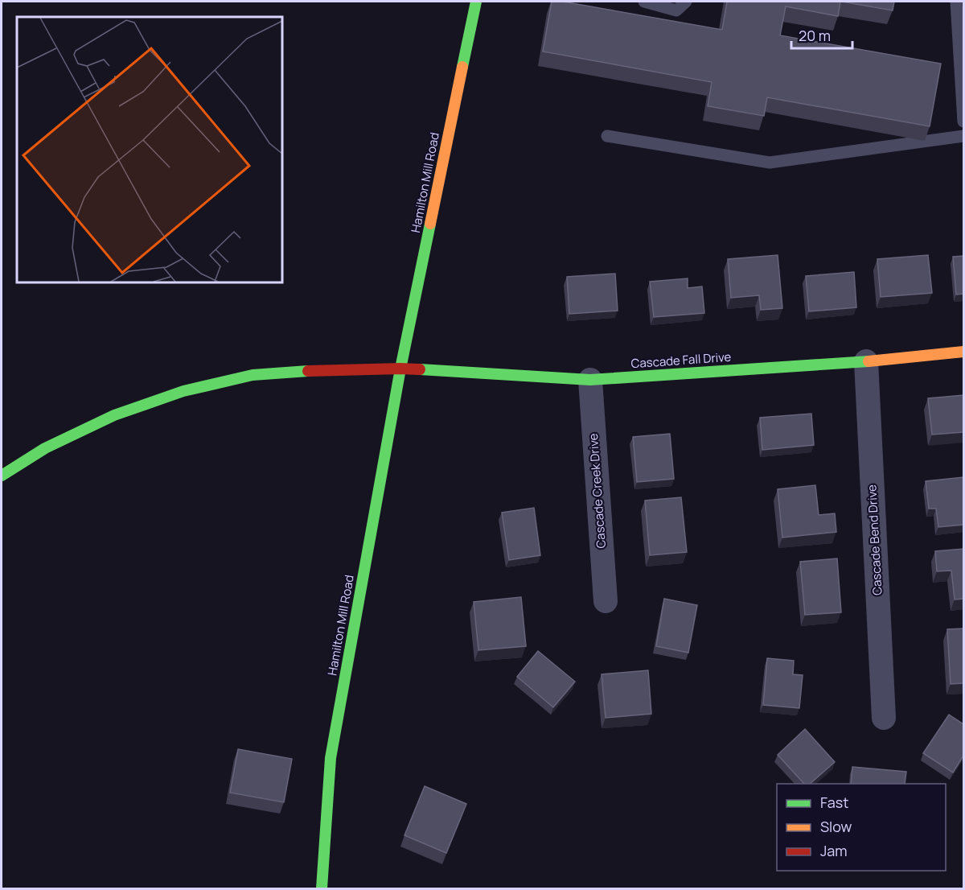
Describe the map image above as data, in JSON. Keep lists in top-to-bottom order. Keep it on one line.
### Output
{"streets":{"street":["Hamilton Mill Road","Cascade Fall Drive","Cascade Creek Drive","Cascade Bend Drive"]},"crossings":[["Hamilton Mill Road","Cascade Fall Drive"],["Cascade Fall Drive","Cascade Creek Drive"],["Cascade Fall Drive","Cascade Bend Drive"]],"legend":["Fast","Slow","Jam"],"scale_bar":"20 m"}
